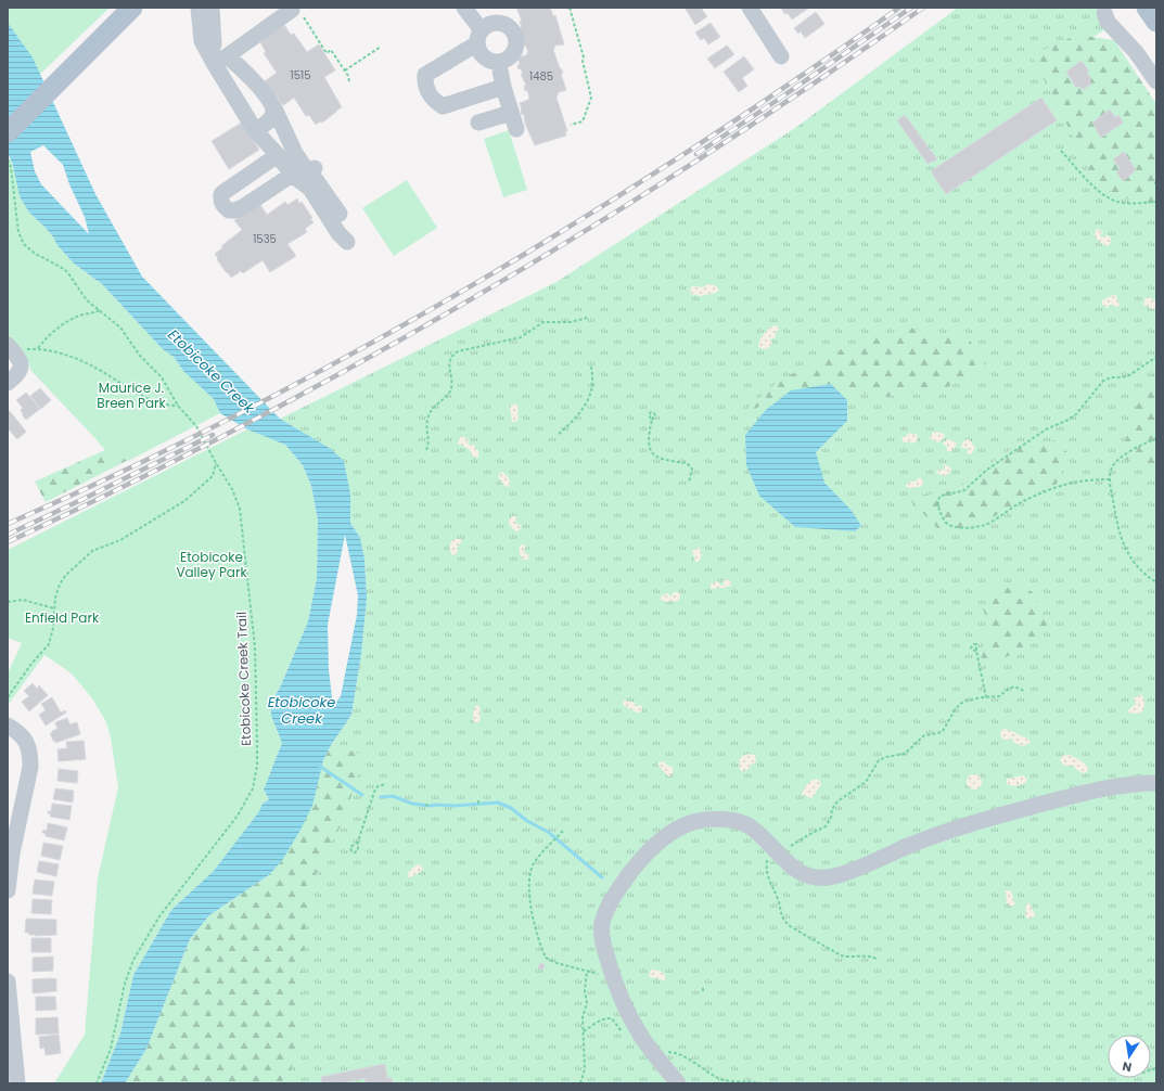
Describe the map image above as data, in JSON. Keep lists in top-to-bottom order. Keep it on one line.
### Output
{"streets":{"path":["Etobicoke Creek Trail"]},"water":["Etobicoke Creek"],"parks":["Maurice J. Breen Park","Etobicoke Valley Park","Enfield Park"],"house_numbers":["1515","1485","1535"],"north":"bottom"}
